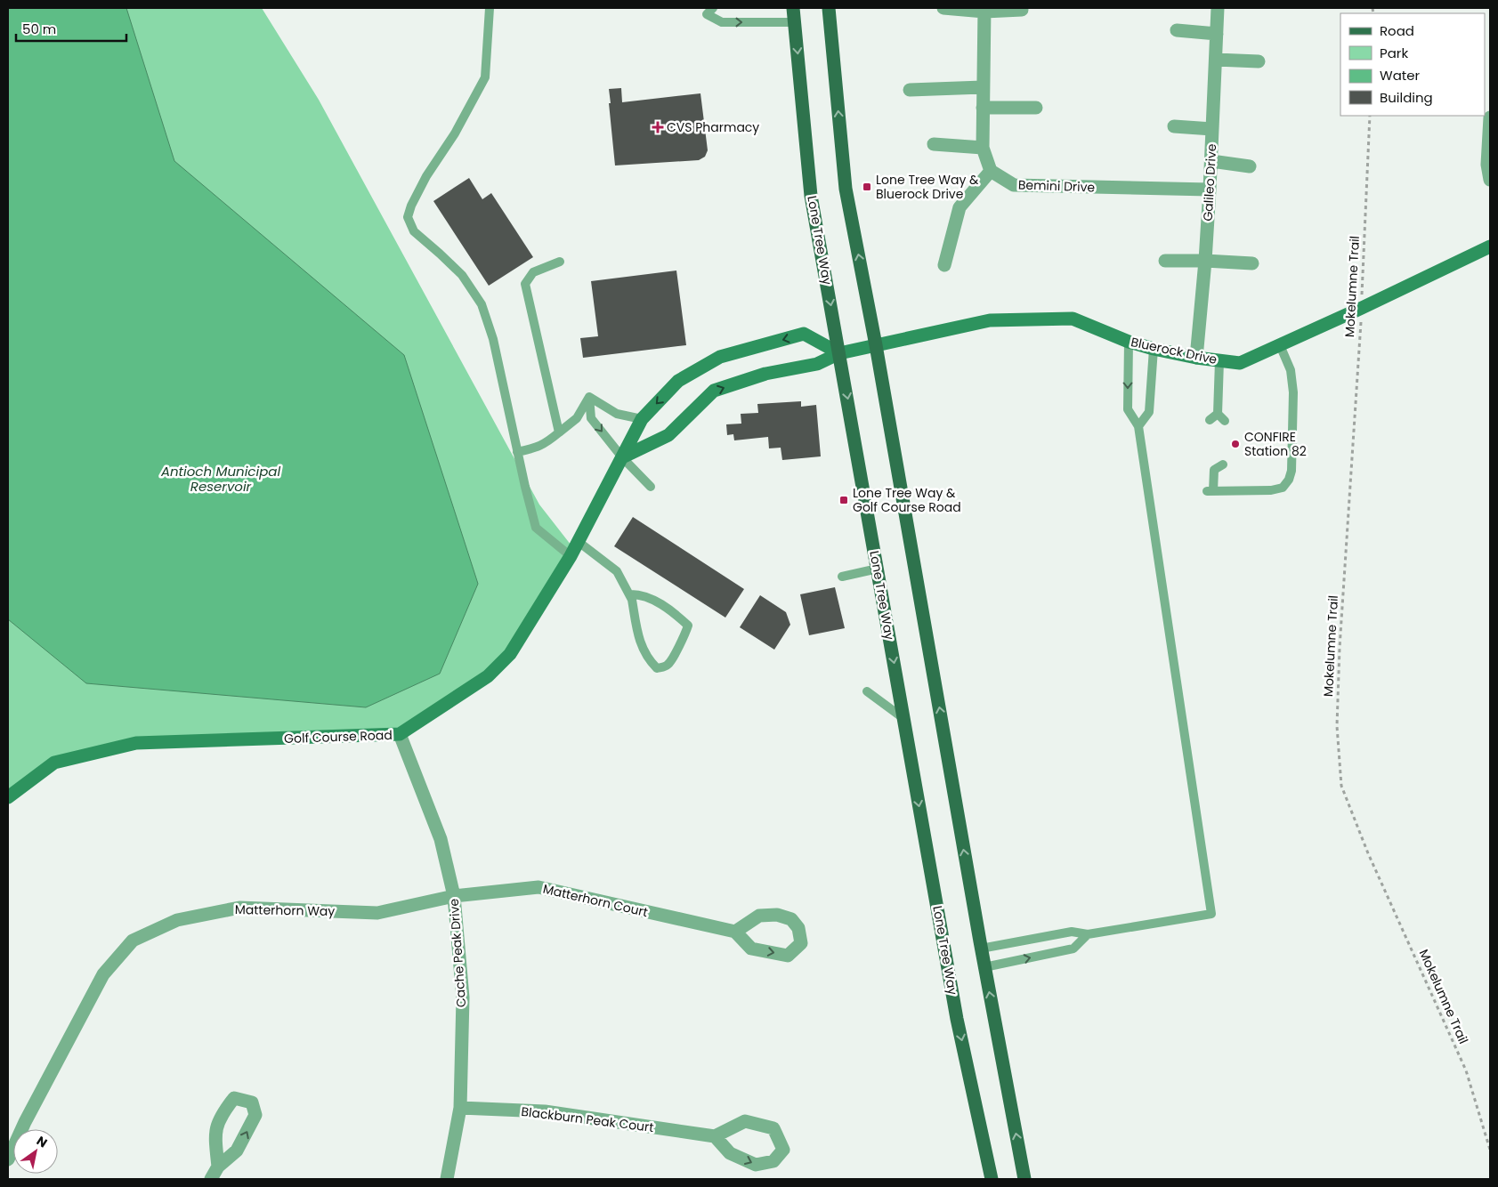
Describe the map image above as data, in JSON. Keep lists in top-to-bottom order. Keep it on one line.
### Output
{"streets":{"main road":["Lone Tree Way"],"street":["Galileo Drive","Bemini Drive","Bluerock Drive","Golf Course Road","Matterhorn Court","Matterhorn Way","Cache Peak Drive","Blackburn Peak Court"],"path":["Mokelumne Trail"]},"crossings":[["Galileo Drive","Bemini Drive"],["Galileo Drive","Bluerock Drive"],["Lone Tree Way","Bluerock Drive"],["Lone Tree Way","Golf Course Road"],["Mokelumne Trail","Bluerock Drive"],["Bluerock Drive","Golf Course Road"],["Golf Course Road","Cache Peak Drive"],["Matterhorn Court","Matterhorn Way"],["Matterhorn Court","Cache Peak Drive"],["Matterhorn Way","Cache Peak Drive"],["Cache Peak Drive","Blackburn Peak Court"]],"water":["Antioch Municipal Reservoir"],"places":{"health":["CVS Pharmacy"],"transit":["Lone Tree Way & Bluerock Drive","Lone Tree Way & Golf Course Road"],"other":["CONFIRE Station 82"]},"legend":["Road","Park","Water","Building"],"scale_bar":"50 m","north":"top right"}
